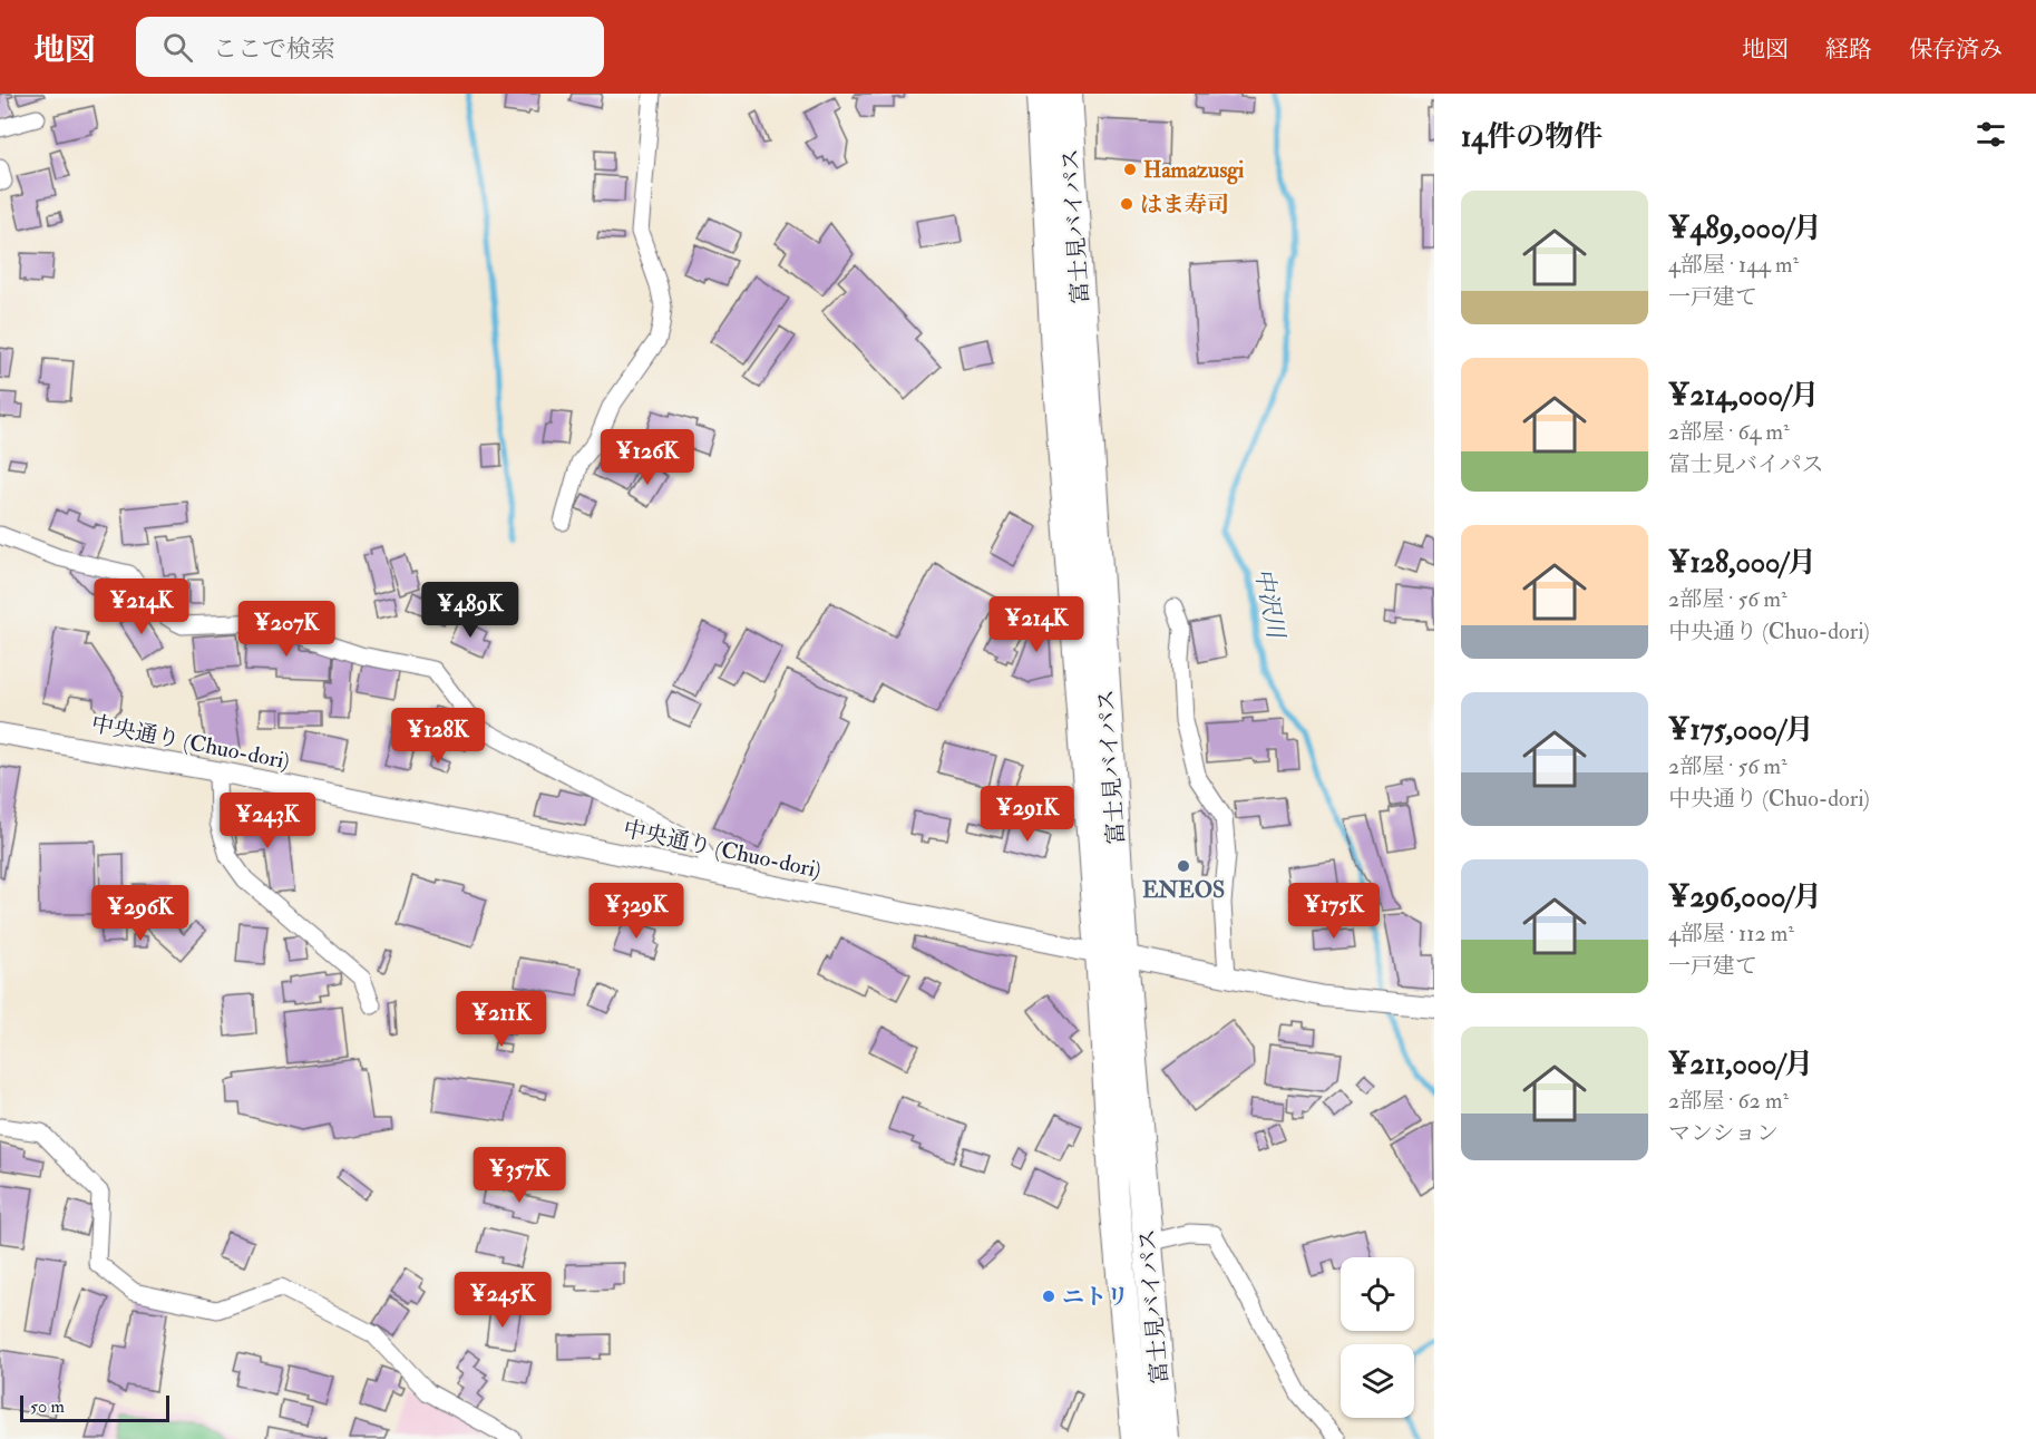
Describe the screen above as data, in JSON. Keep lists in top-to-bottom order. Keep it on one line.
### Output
{"streets":{"highway":["富士見バイパス"],"street":["中央通り (Chuo-dori)"]},"crossings":[["富士見バイパス","中央通り (Chuo-dori)"]],"water":["中沢川"],"places":["Hamazusgi","はま寿司","ENEOS","ニトリ"],"scale_bar":"50 m","page":{"header":"地図","search":"ここで検索","nav":["地図","経路","保存済み"],"heading":"14件の物件","list":[{"name":"¥489,000/月","note":"4部屋 · 144 m² · 一戸建て"},{"name":"¥214,000/月","note":"2部屋 · 64 m² · 富士見バイパス"},{"name":"¥128,000/月","note":"2部屋 · 56 m² · 中央通り (Chuo-dori)"},{"name":"¥175,000/月","note":"2部屋 · 56 m² · 中央通り (Chuo-dori)"},{"name":"¥296,000/月","note":"4部屋 · 112 m² · 一戸建て"},{"name":"¥211,000/月","note":"2部屋 · 62 m² · マンション"}],"price":["¥126K","¥214K","¥489K","¥214K","¥207K","¥128K","¥291K","¥243K","¥329K","¥175K","¥296K","¥211K","¥357K","¥245K"],"scale":"50 m"}}
